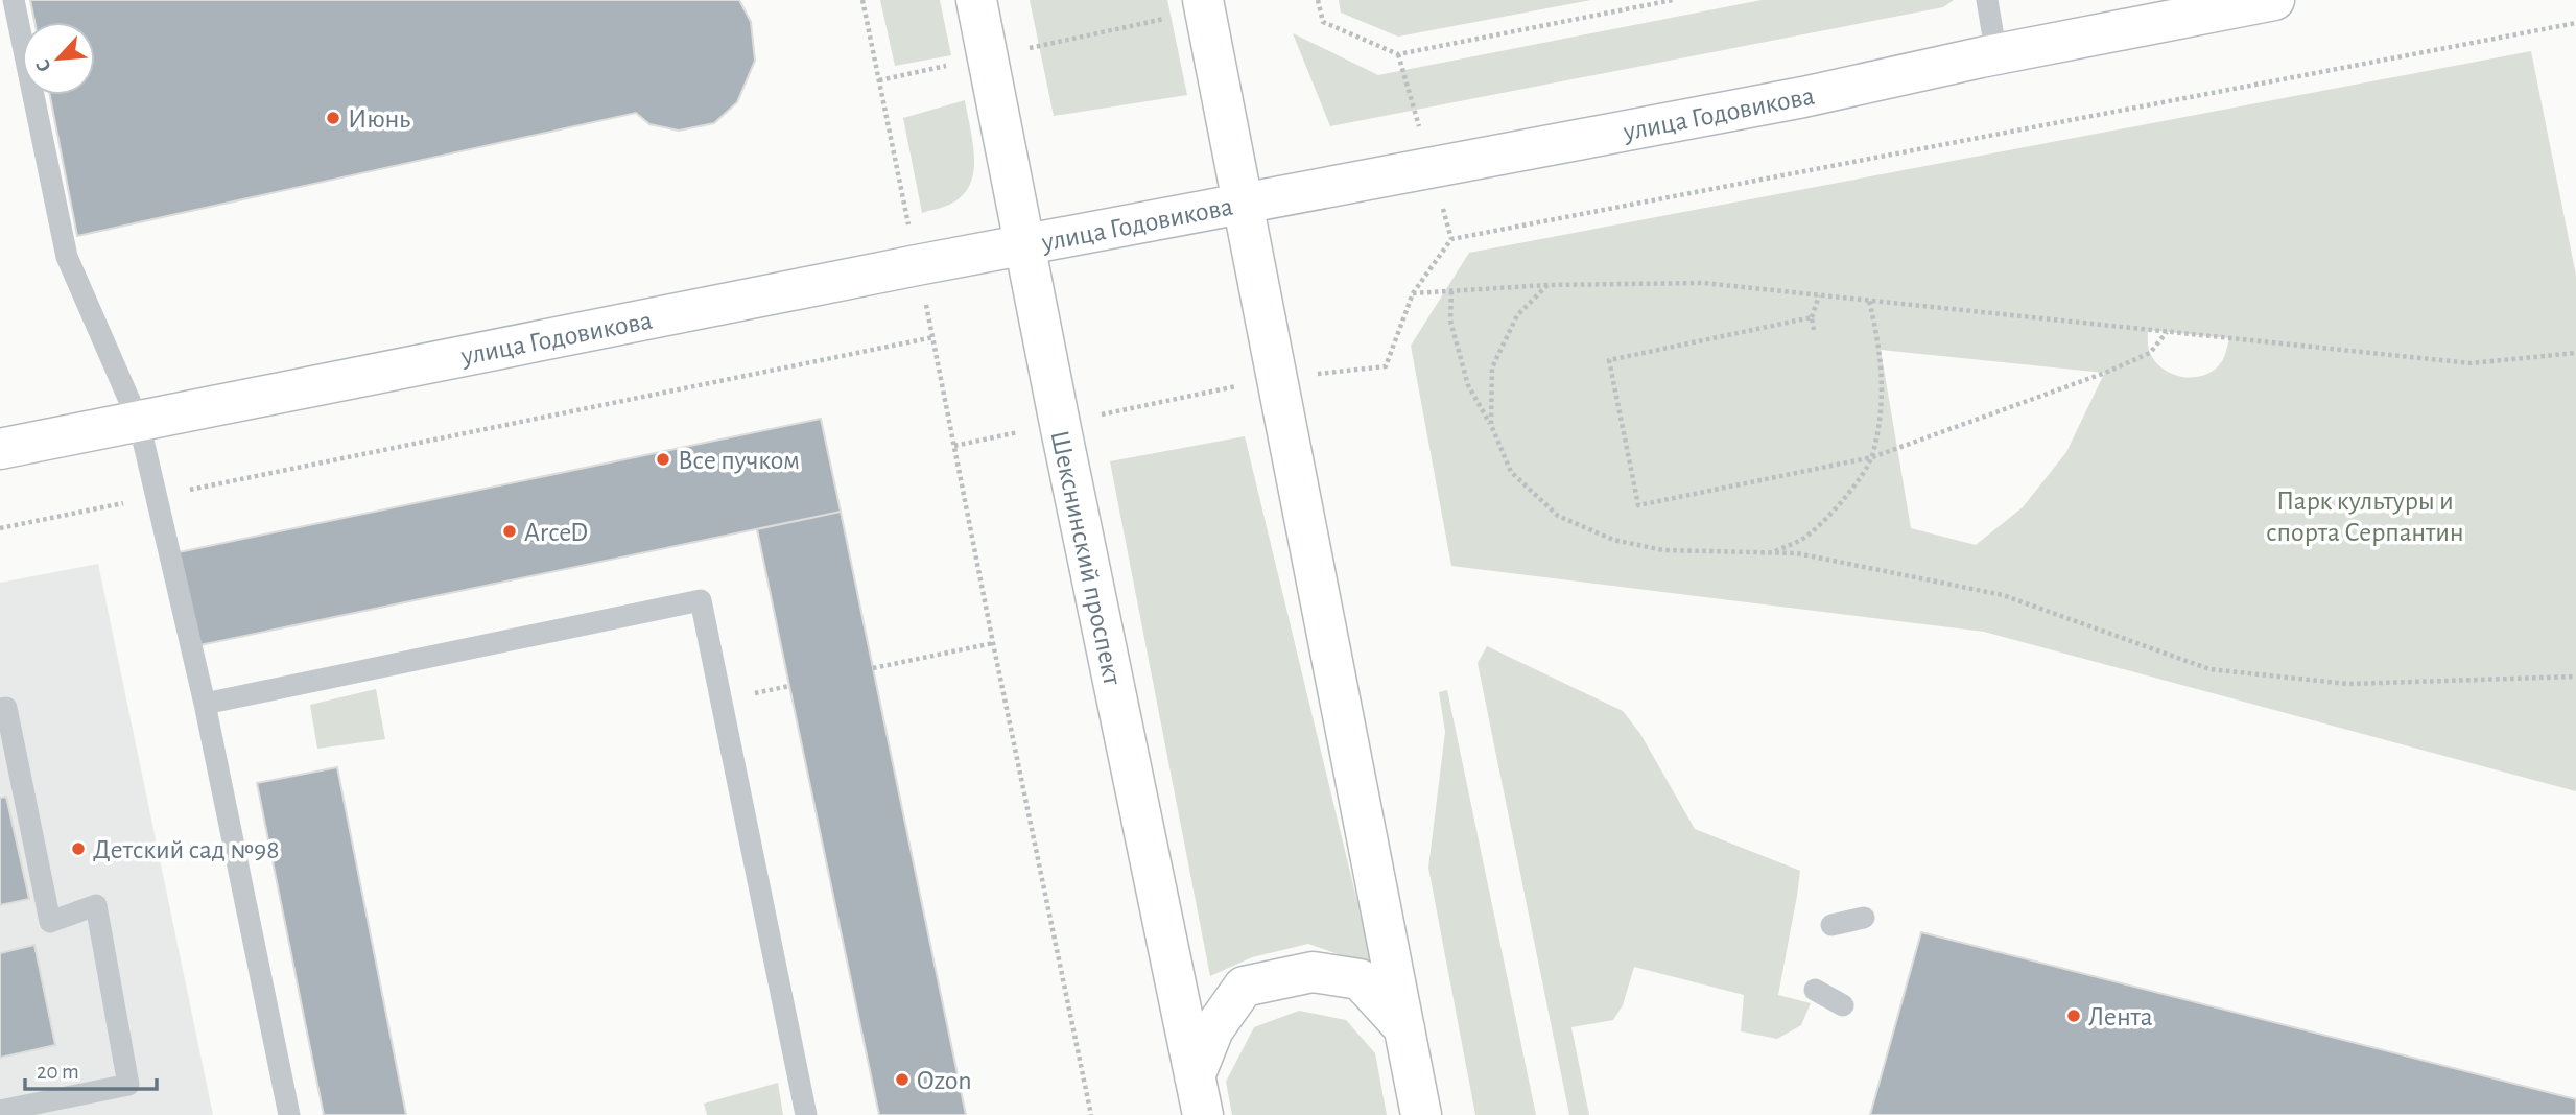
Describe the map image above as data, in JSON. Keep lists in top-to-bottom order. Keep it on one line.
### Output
{"streets":{"main road":["улица Годовикова","Шекснинский проспект"]},"crossings":[["улица Годовикова","Шекснинский проспект"]],"parks":["Парк культуры и спорта Серпантин"],"places":["Июнь","Все пучком","ArceD","Детский сад №98","Лента","Ozon"],"scale_bar":"20 m","north":"bottom left"}
